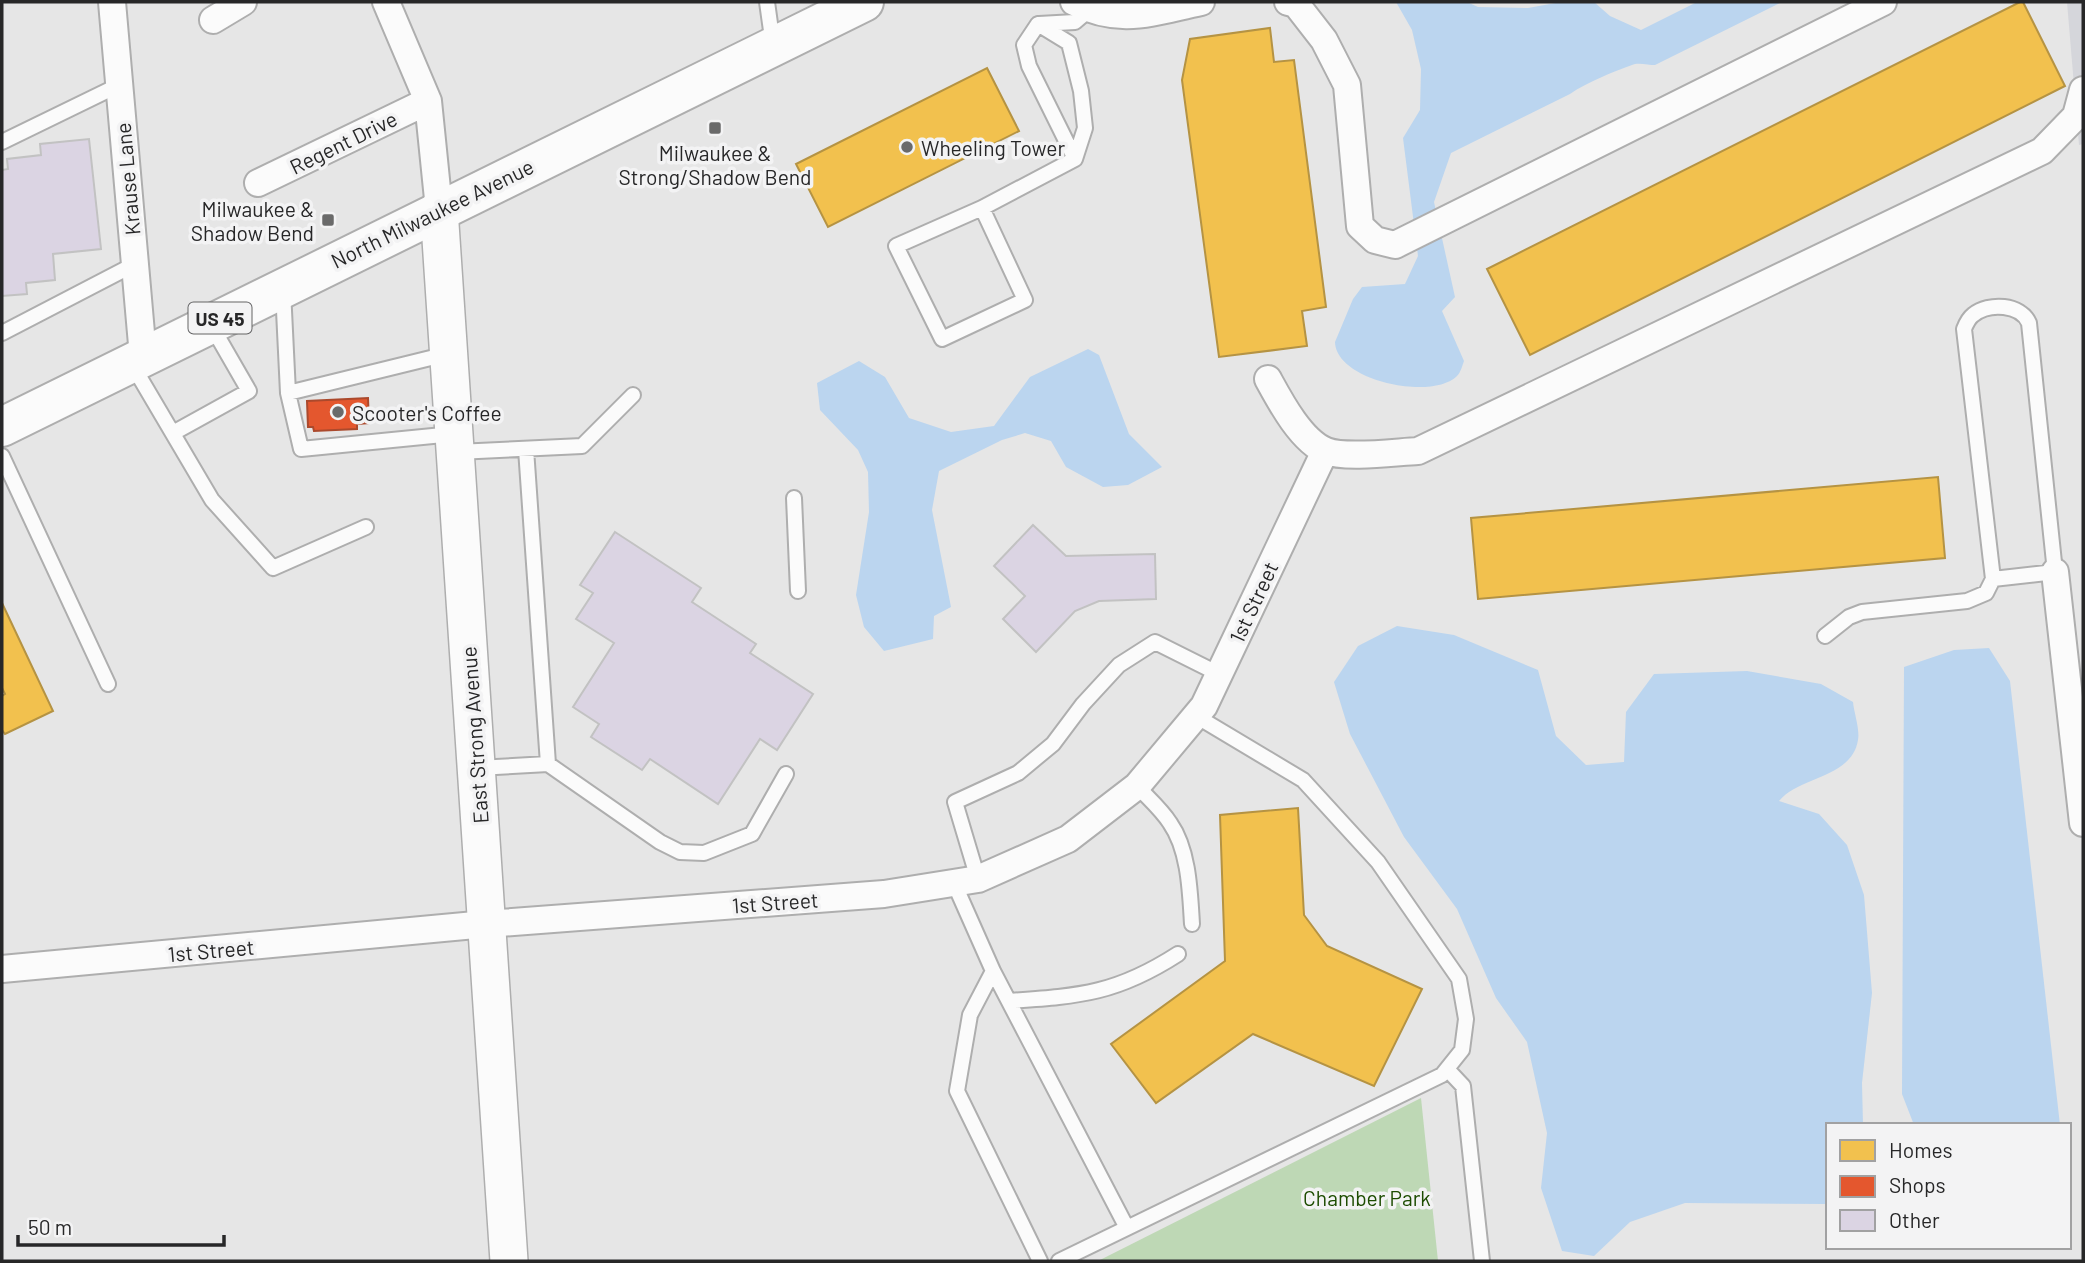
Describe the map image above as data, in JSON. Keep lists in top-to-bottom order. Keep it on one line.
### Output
{"streets":{"main road":["North Milwaukee Avenue","US 45"],"street":["Regent Drive","Krause Lane","1st Street","East Strong Avenue"]},"crossings":[["Krause Lane","North Milwaukee Avenue"],["North Milwaukee Avenue","East Strong Avenue"],["1st Street","East Strong Avenue"]],"parks":["Chamber Park"],"places":{"transit":["Milwaukee & Strong/Shadow Bend","Milwaukee & Shadow Bend"],"other":["Wheeling Tower","Scooter's Coffee"]},"legend":["Homes","Shops","Other"],"scale_bar":"50 m"}
